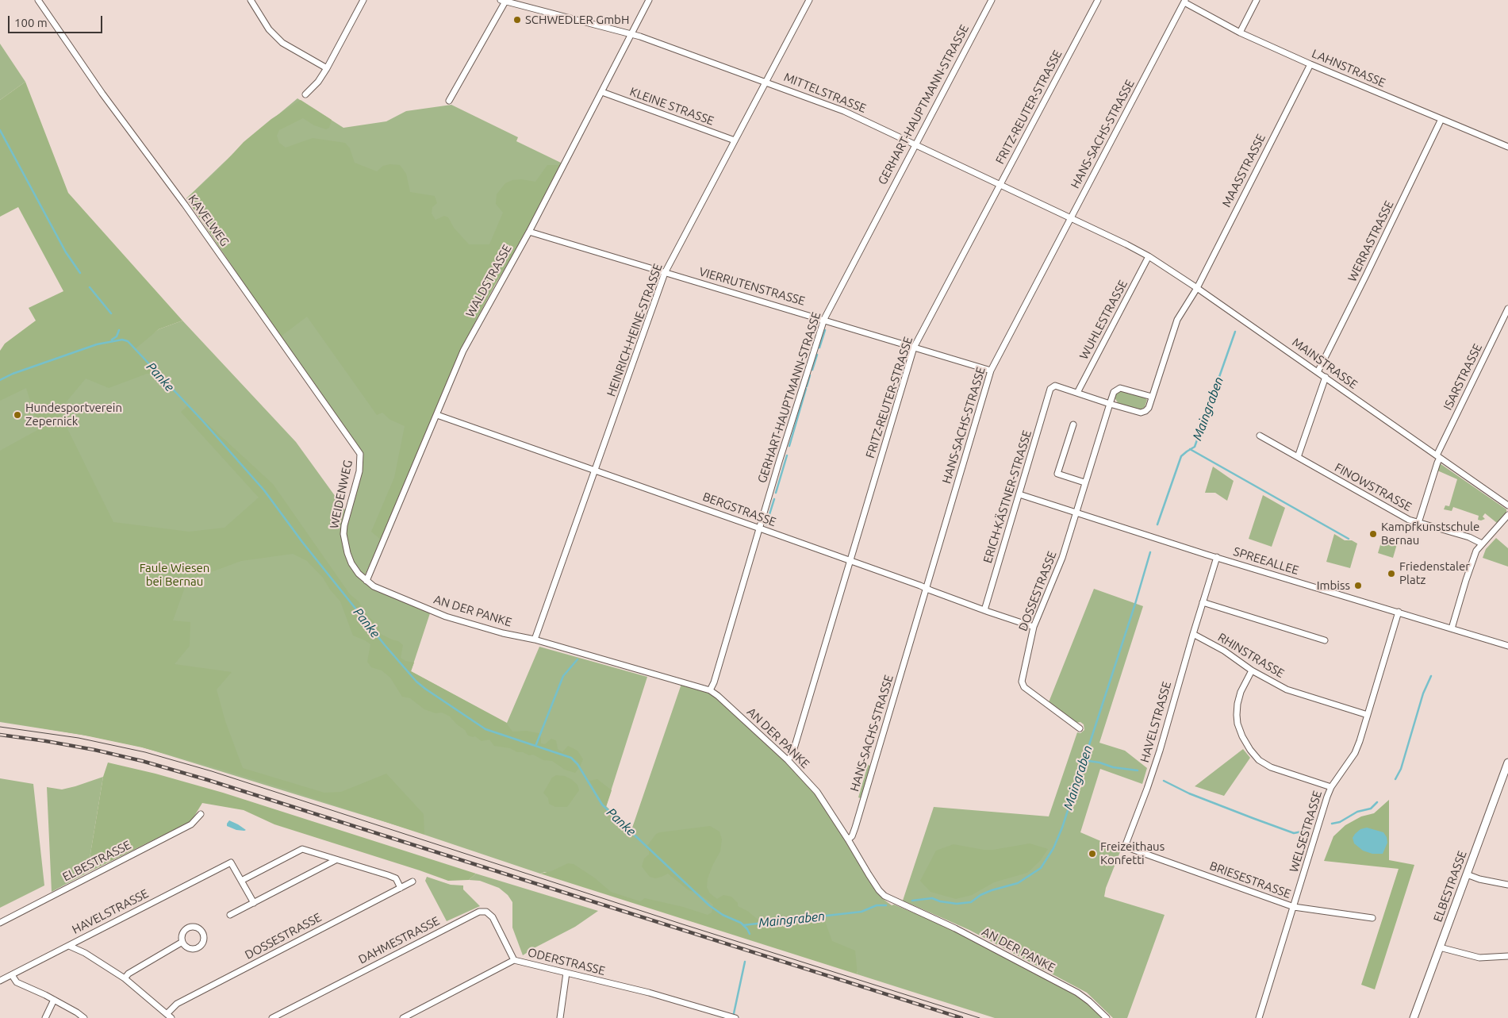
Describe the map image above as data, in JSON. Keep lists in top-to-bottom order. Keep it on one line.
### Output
{"streets":{"street":["LAHNSTRASSE","MITTELSTRASSE","GERHART-HAUPTMANN-STRASSE","KLEINE STRASSE","FRITZ-REUTER-STRASSE","HANS-SACHS-STRASSE","MAASSTRASSE","KAVELWEG","WERRASTRASSE","WALDSTRASSE","VIERRUTENSTRASSE","WUHLESTRASSE","HEINRICH-HEINE-STRASSE","MAINSTRASSE","ISARSTRASSE","FINOWSTRASSE","WEIDENWEG","ERICH-KÄSTNER-STRASSE","BERGSTRASSE","SPREEALLEE","DOSSESTRASSE","AN DER PANKE","RHINSTRASSE","HAVELSTRASSE","WELSESTRASSE","ELBESTRASSE","BRIESESTRASSE","DAHMESTRASSE","ODERSTRASSE"]},"crossings":[["LAHNSTRASSE","HANS-SACHS-STRASSE"],["LAHNSTRASSE","MAASSTRASSE"],["LAHNSTRASSE","WERRASTRASSE"],["MITTELSTRASSE","GERHART-HAUPTMANN-STRASSE"],["MITTELSTRASSE","FRITZ-REUTER-STRASSE"],["MITTELSTRASSE","HANS-SACHS-STRASSE"],["MITTELSTRASSE","WALDSTRASSE"],["MITTELSTRASSE","HEINRICH-HEINE-STRASSE"],["MITTELSTRASSE","MAINSTRASSE"],["GERHART-HAUPTMANN-STRASSE","VIERRUTENSTRASSE"],["GERHART-HAUPTMANN-STRASSE","BERGSTRASSE"],["GERHART-HAUPTMANN-STRASSE","AN DER PANKE"],["KLEINE STRASSE","WALDSTRASSE"],["KLEINE STRASSE","HEINRICH-HEINE-STRASSE"],["FRITZ-REUTER-STRASSE","VIERRUTENSTRASSE"],["FRITZ-REUTER-STRASSE","BERGSTRASSE"],["FRITZ-REUTER-STRASSE","AN DER PANKE"],["HANS-SACHS-STRASSE","VIERRUTENSTRASSE"],["HANS-SACHS-STRASSE","BERGSTRASSE"],["HANS-SACHS-STRASSE","AN DER PANKE"],["MAASSTRASSE","MAINSTRASSE"],["KAVELWEG","WEIDENWEG"],["WERRASTRASSE","MAINSTRASSE"],["WALDSTRASSE","VIERRUTENSTRASSE"],["WALDSTRASSE","WEIDENWEG"],["WALDSTRASSE","BERGSTRASSE"],["WALDSTRASSE","AN DER PANKE"],["VIERRUTENSTRASSE","HEINRICH-HEINE-STRASSE"],["WUHLESTRASSE","MAINSTRASSE"],["WUHLESTRASSE","ERICH-KÄSTNER-STRASSE"],["HEINRICH-HEINE-STRASSE","BERGSTRASSE"],["HEINRICH-HEINE-STRASSE","AN DER PANKE"],["MAINSTRASSE","ISARSTRASSE"],["ISARSTRASSE","FINOWSTRASSE"],["WEIDENWEG","AN DER PANKE"],["ERICH-KÄSTNER-STRASSE","BERGSTRASSE"],["ERICH-KÄSTNER-STRASSE","SPREEALLEE"],["BERGSTRASSE","DOSSESTRASSE"],["SPREEALLEE","DOSSESTRASSE"],["SPREEALLEE","HAVELSTRASSE"],["SPREEALLEE","WELSESTRASSE"],["RHINSTRASSE","HAVELSTRASSE"],["RHINSTRASSE","WELSESTRASSE"],["HAVELSTRASSE","BRIESESTRASSE"],["WELSESTRASSE","BRIESESTRASSE"],["DAHMESTRASSE","ODERSTRASSE"]],"water":["Panke","Maingraben"],"parks":["Faule Wiesen bei Bernau"],"places":["SCHWEDLER GmbH","Hundesportverein Zepernick","Kampfkunstschule Bernau","Friedenstaler Platz","Imbiss","Freizeithaus Konfetti"],"scale_bar":"100 m"}
